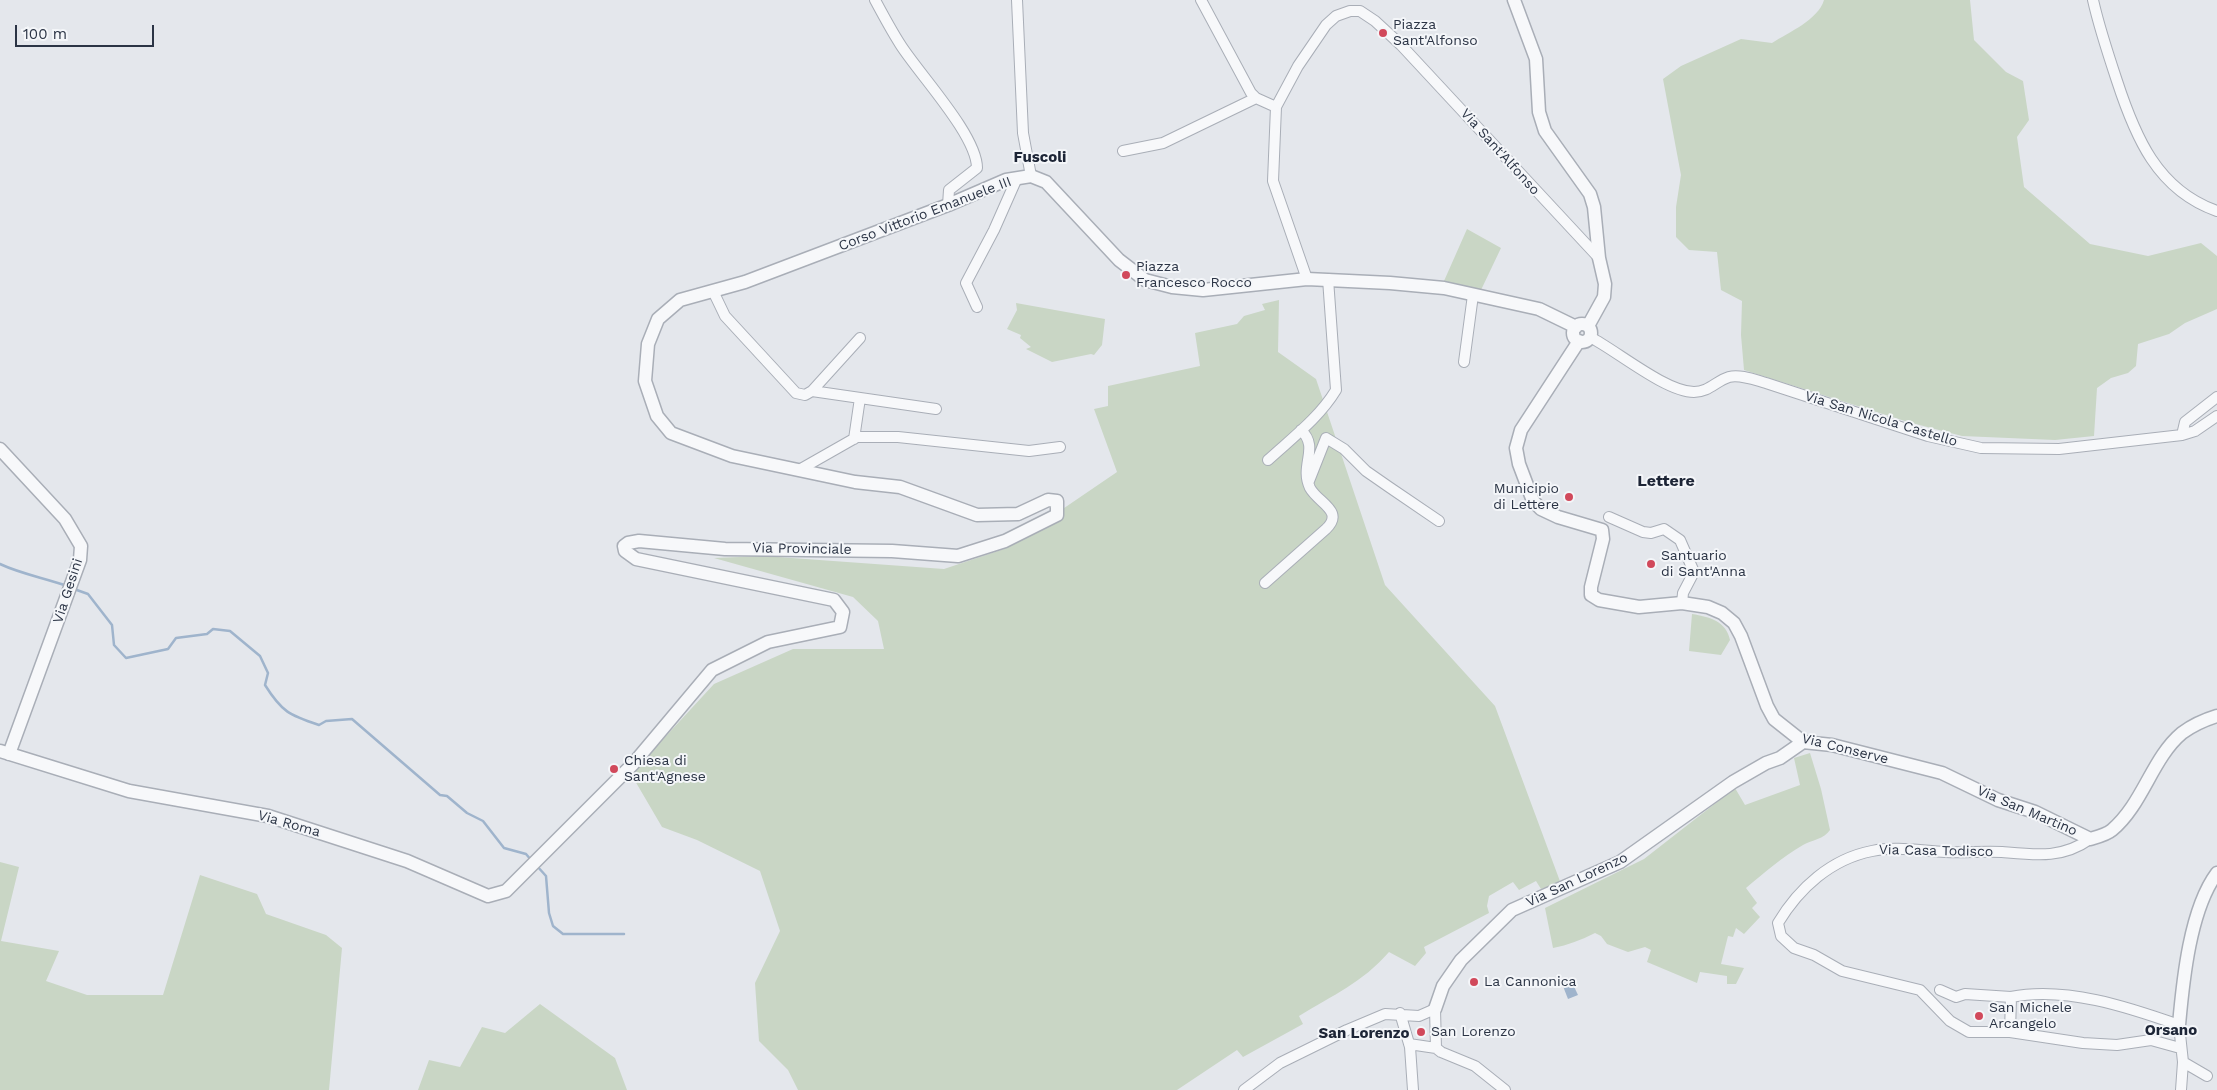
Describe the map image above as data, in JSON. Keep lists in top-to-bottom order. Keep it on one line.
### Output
{"streets":{"street":["Via Sant'Alfonso","Corso Vittorio Emanuele III","Via San Nicola Castello","Via Provinciale","Via Gesini","Via Conserve","Via San Martino","Via Roma","Via Casa Todisco","Via San Lorenzo"]},"crossings":[["Corso Vittorio Emanuele III","Via San Nicola Castello"],["Corso Vittorio Emanuele III","Via Provinciale"],["Corso Vittorio Emanuele III","Via Conserve"],["Via San Nicola Castello","Via Conserve"],["Via Provinciale","Via Roma"],["Via Gesini","Via Roma"],["Via Conserve","Via San Martino"],["Via Conserve","Via San Lorenzo"],["Via San Martino","Via Casa Todisco"]],"districts":["Fuscoli","Lettere","Orsano","San Lorenzo"],"places":["Piazza Sant'Alfonso","Piazza Francesco Rocco","Municipio di Lettere","Santuario di Sant'Anna","Chiesa di Sant'Agnese","La Cannonica","San Michele Arcangelo","San Lorenzo"],"scale_bar":"100 m"}
